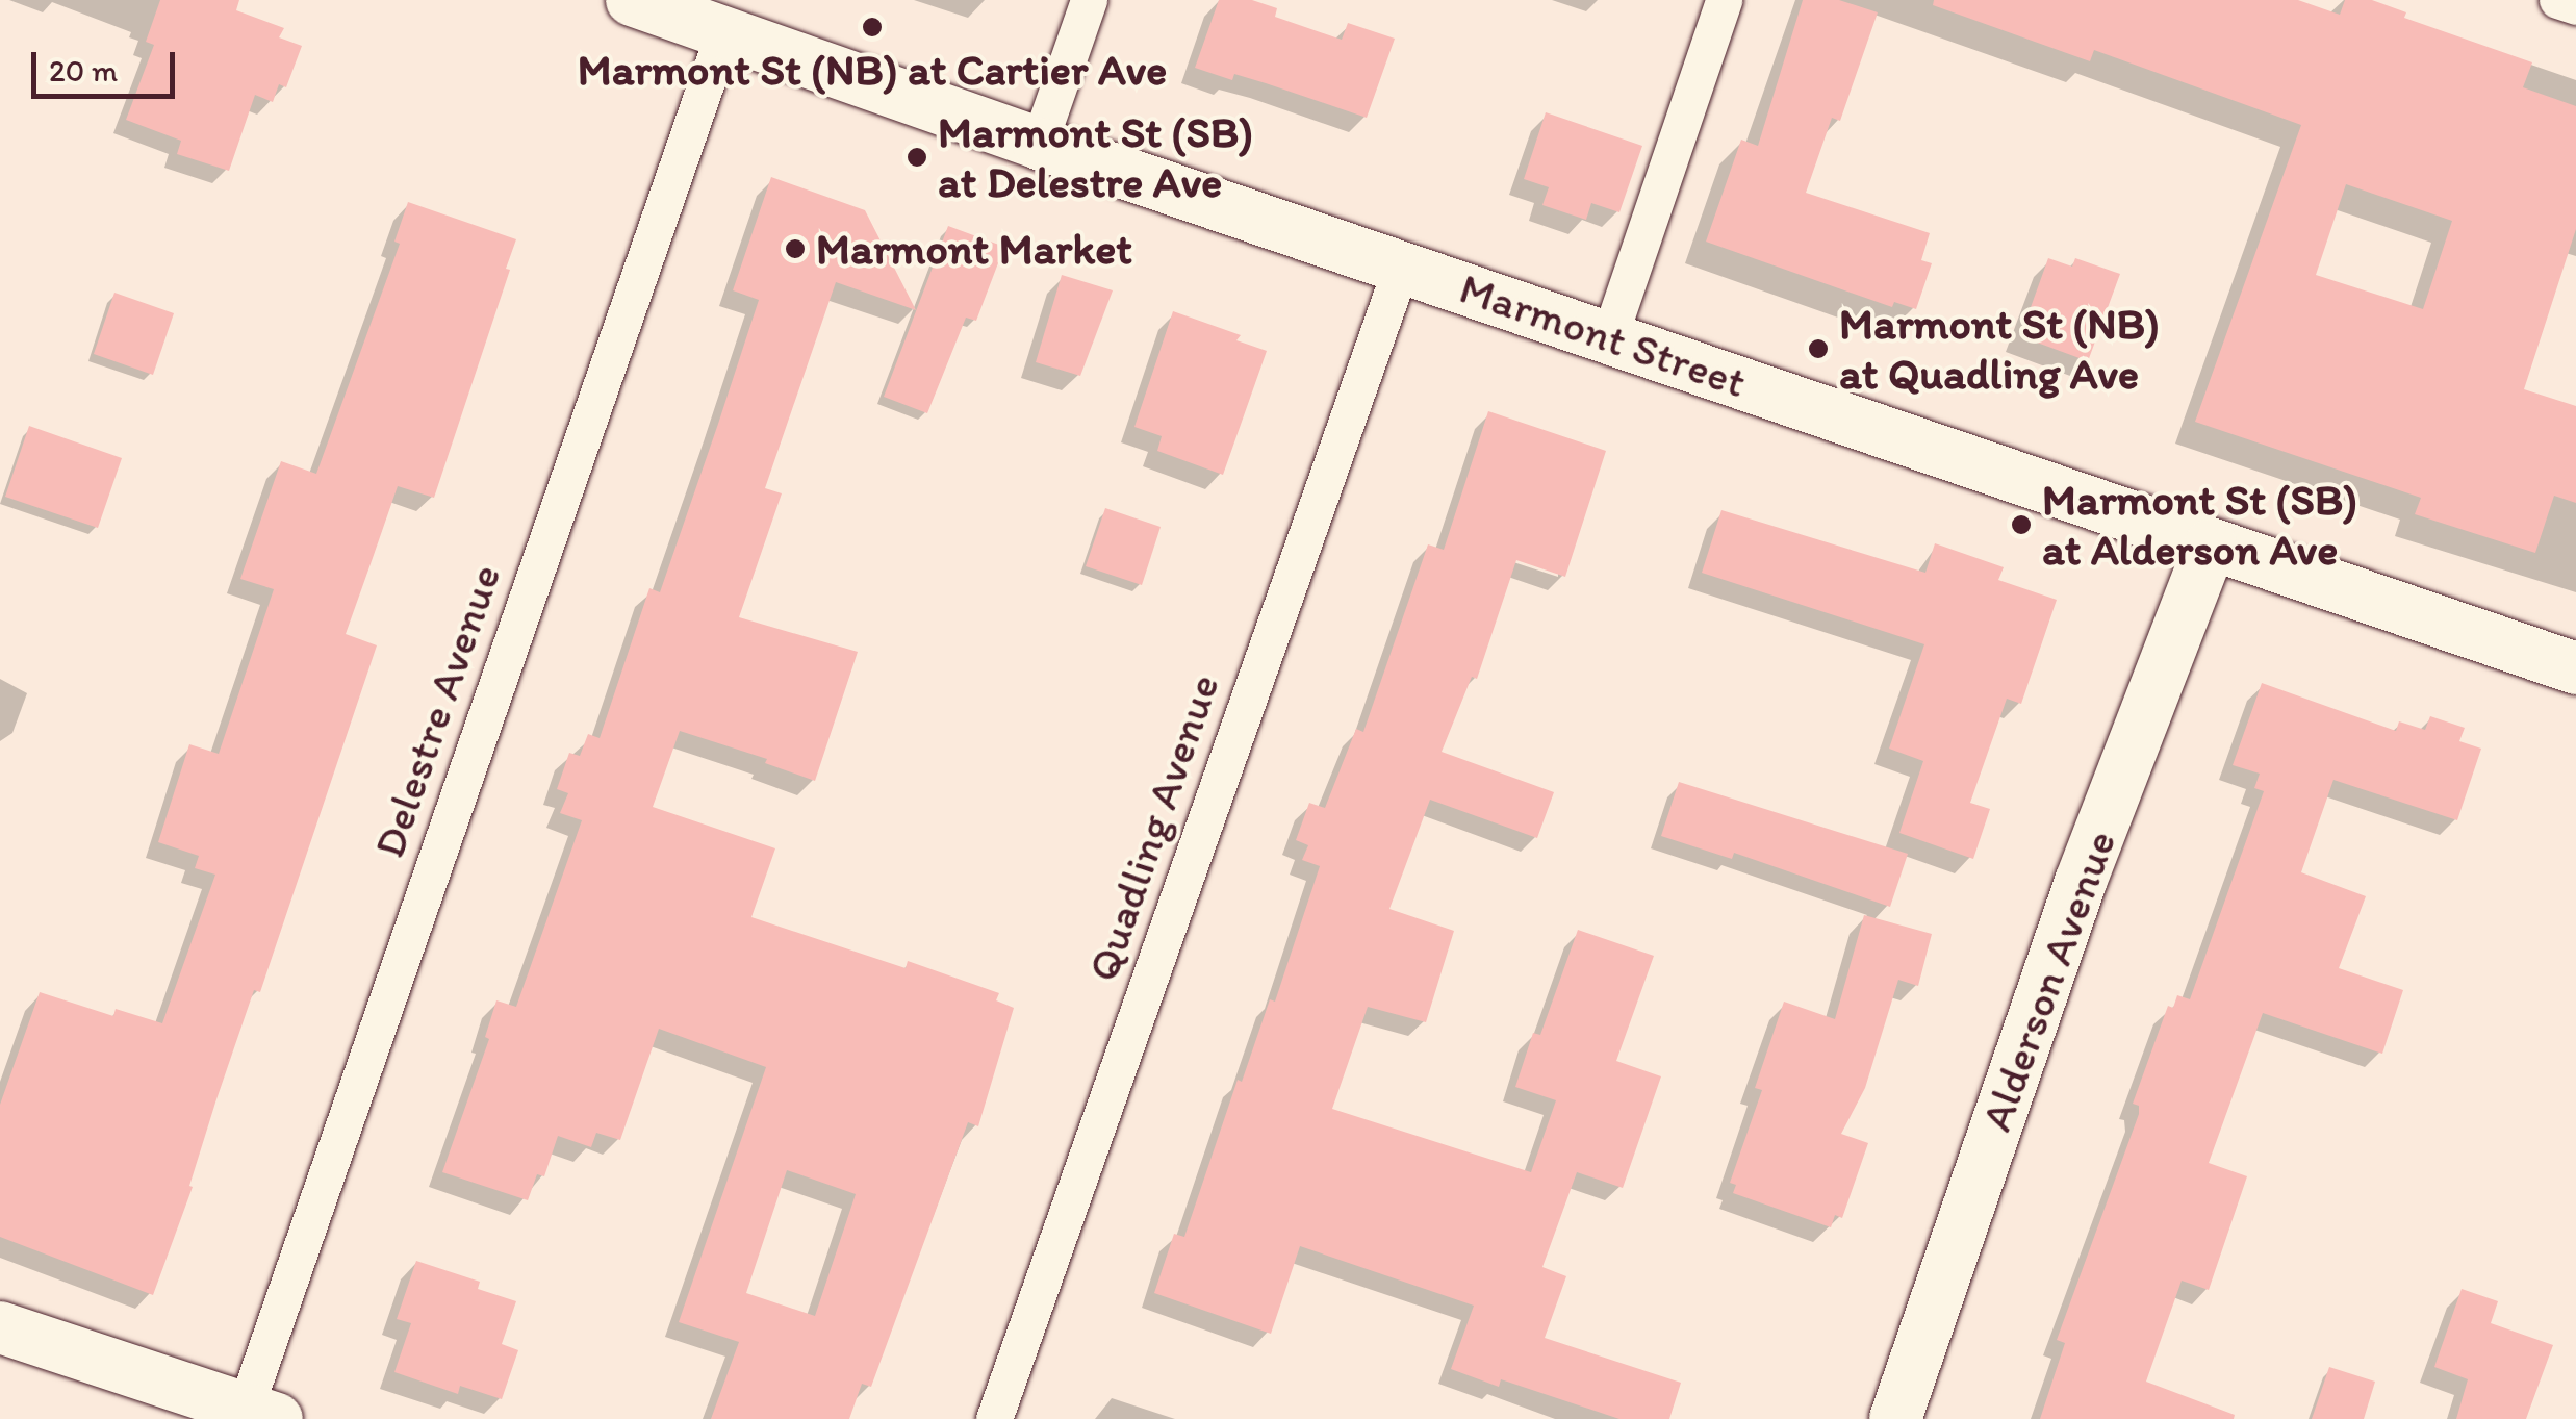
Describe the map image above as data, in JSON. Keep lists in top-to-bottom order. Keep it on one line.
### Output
{"streets":{"main road":["Marmont Street","Alderson Avenue"],"street":["Delestre Avenue","Quadling Avenue"]},"crossings":[["Marmont Street","Delestre Avenue"],["Marmont Street","Quadling Avenue"],["Marmont Street","Alderson Avenue"]],"places":["Marmont St (NB) at Cartier Ave","Marmont St (SB) at Delestre Ave","Marmont Market","Marmont St (NB) at Quadling Ave","Marmont St (SB) at Alderson Ave"],"scale_bar":"20 m"}
